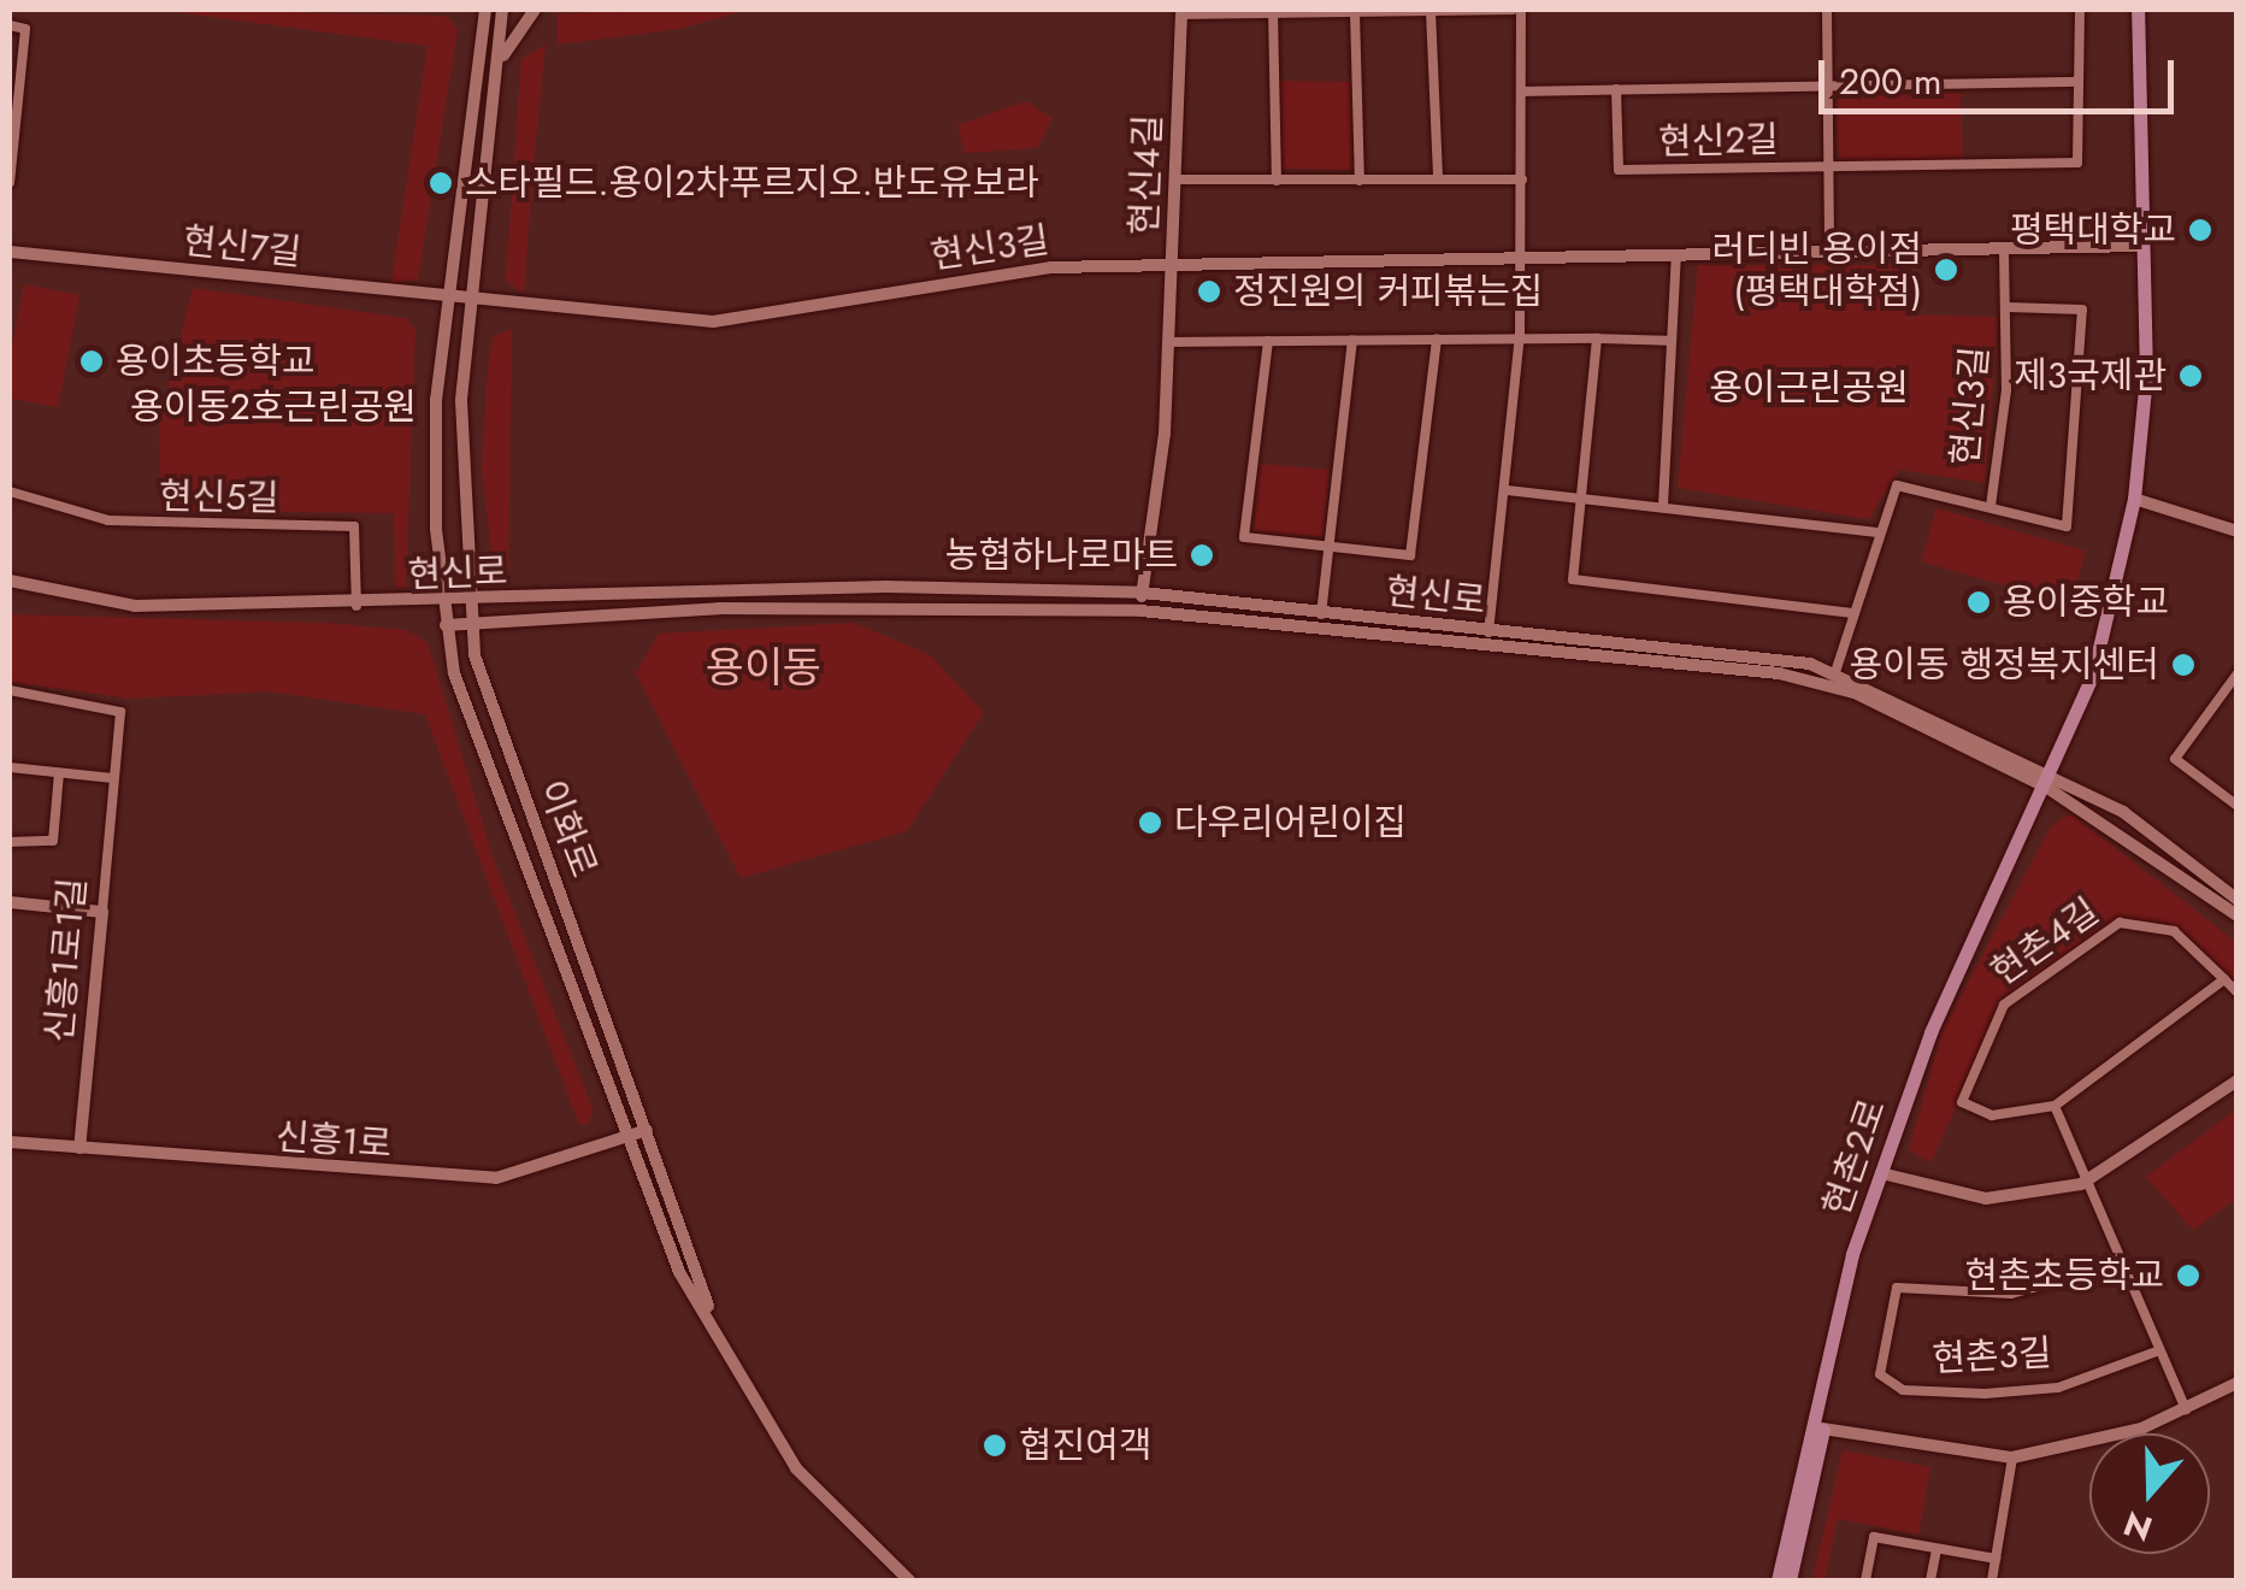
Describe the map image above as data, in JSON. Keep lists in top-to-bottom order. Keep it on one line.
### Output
{"streets":{"main road":["현촌2로"],"street":["현신2길","현신4길","현신7길","현신3길","현신5길","현신로","이화로","현촌4길","신흥1로1길","신흥1로","현촌3길"]},"crossings":[["현신2길","현신3길"],["현신4길","현신3길"],["현신4길","현신로"],["현신7길","현신3길"],["현신7길","이화로"],["현신3길","현신로"],["현신3길","이화로"],["현신5길","현신로"],["현신로","이화로"],["현신로","현촌2로"],["이화로","신흥1로"],["신흥1로1길","신흥1로"]],"districts":["용이동"],"parks":["용이근린공원","용이동2호근린공원"],"places":["스타필드.용이2차푸르지오.반도유보라","평택대학교","러디빈 용이점 (평택대학점)","정진원의 커피볶는집","용이초등학교","제3국제관","농협하나로마트","용이중학교","용이동 행정복지센터","다우리어린이집","현촌초등학교","협진여객"],"scale_bar":"200 m","north":"bottom"}
